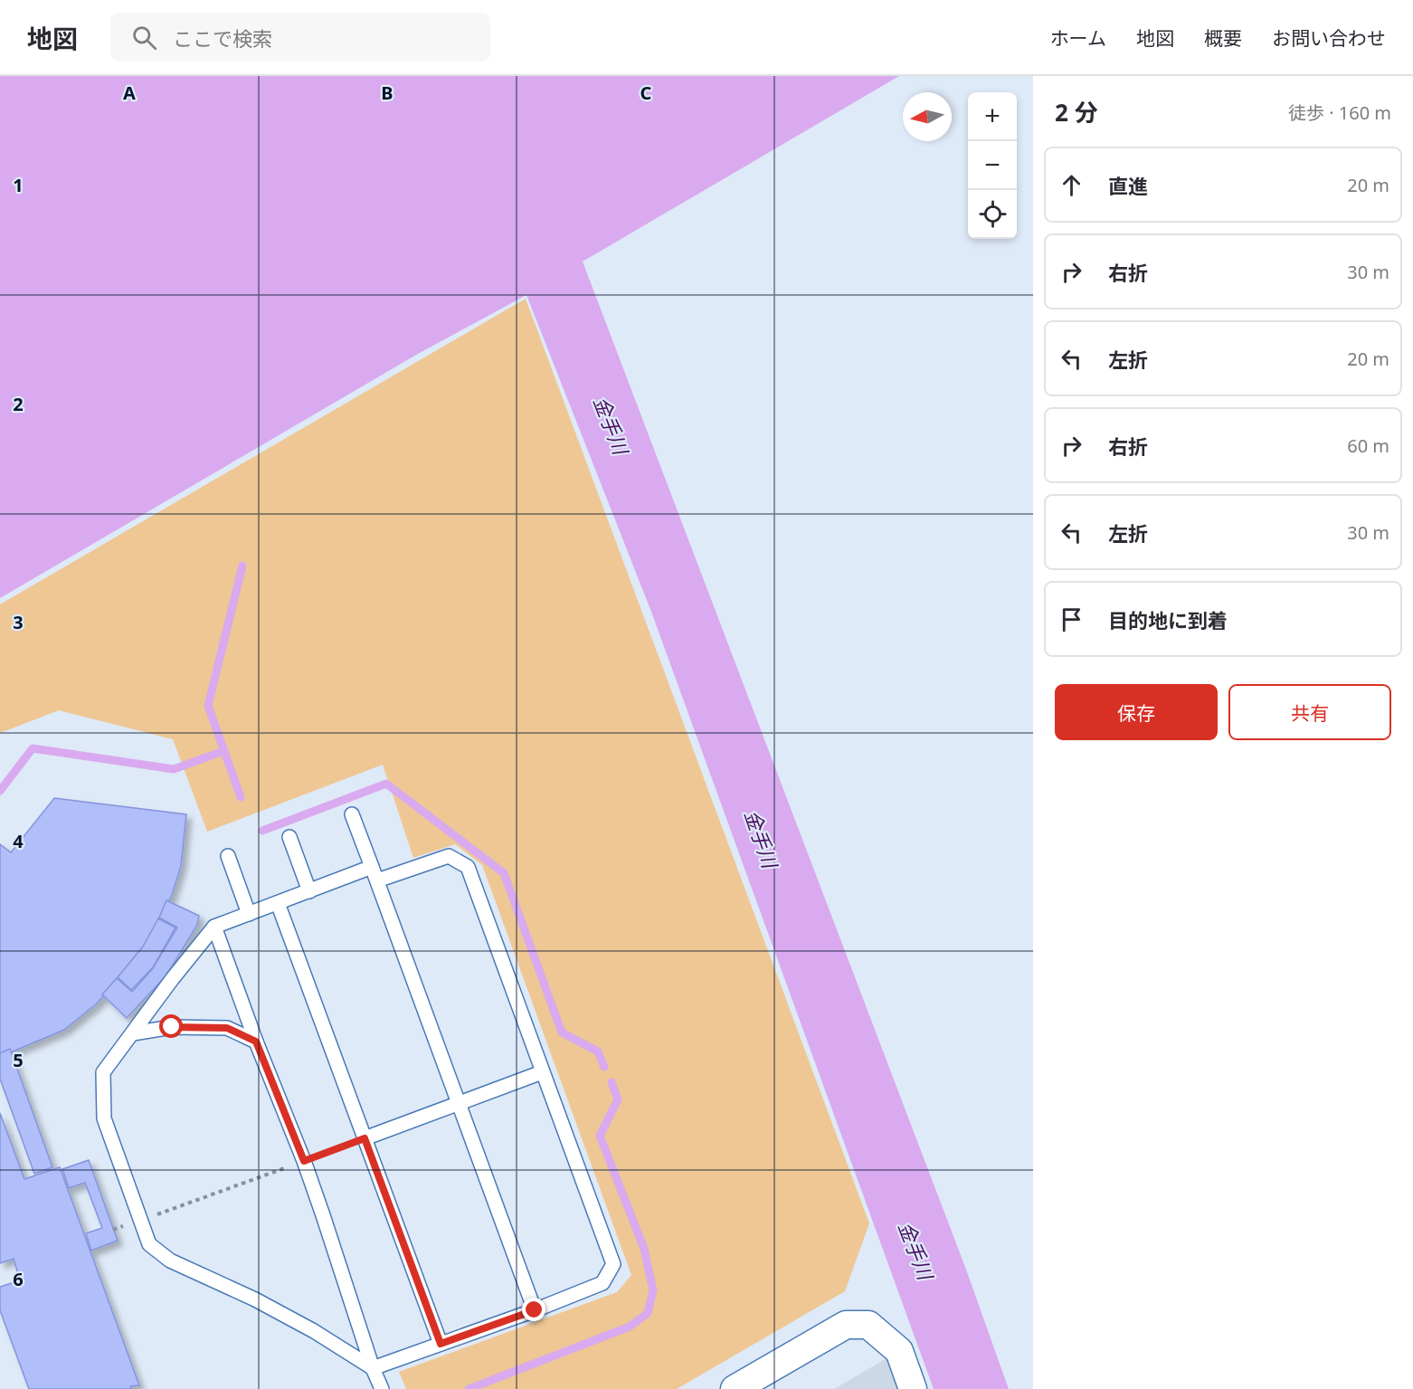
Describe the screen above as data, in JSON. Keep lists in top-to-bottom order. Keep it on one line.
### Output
{"water":["金手川"],"north":"left","page":{"header":"地図","search":"ここで検索","nav":["ホーム","地図","概要","お問い合わせ"],"heading":["2 分","徒歩 · 160 m"],"map_buttons":["+","−"],"list":[["直進","20 m"],["右折","30 m"],["左折","20 m"],["右折","60 m"],["左折","30 m"],"目的地に到着"],"buttons":["保存","共有"]},"grid":{"columns":["A","B","C"],"rows":["1","2","3","4","5","6"]}}
